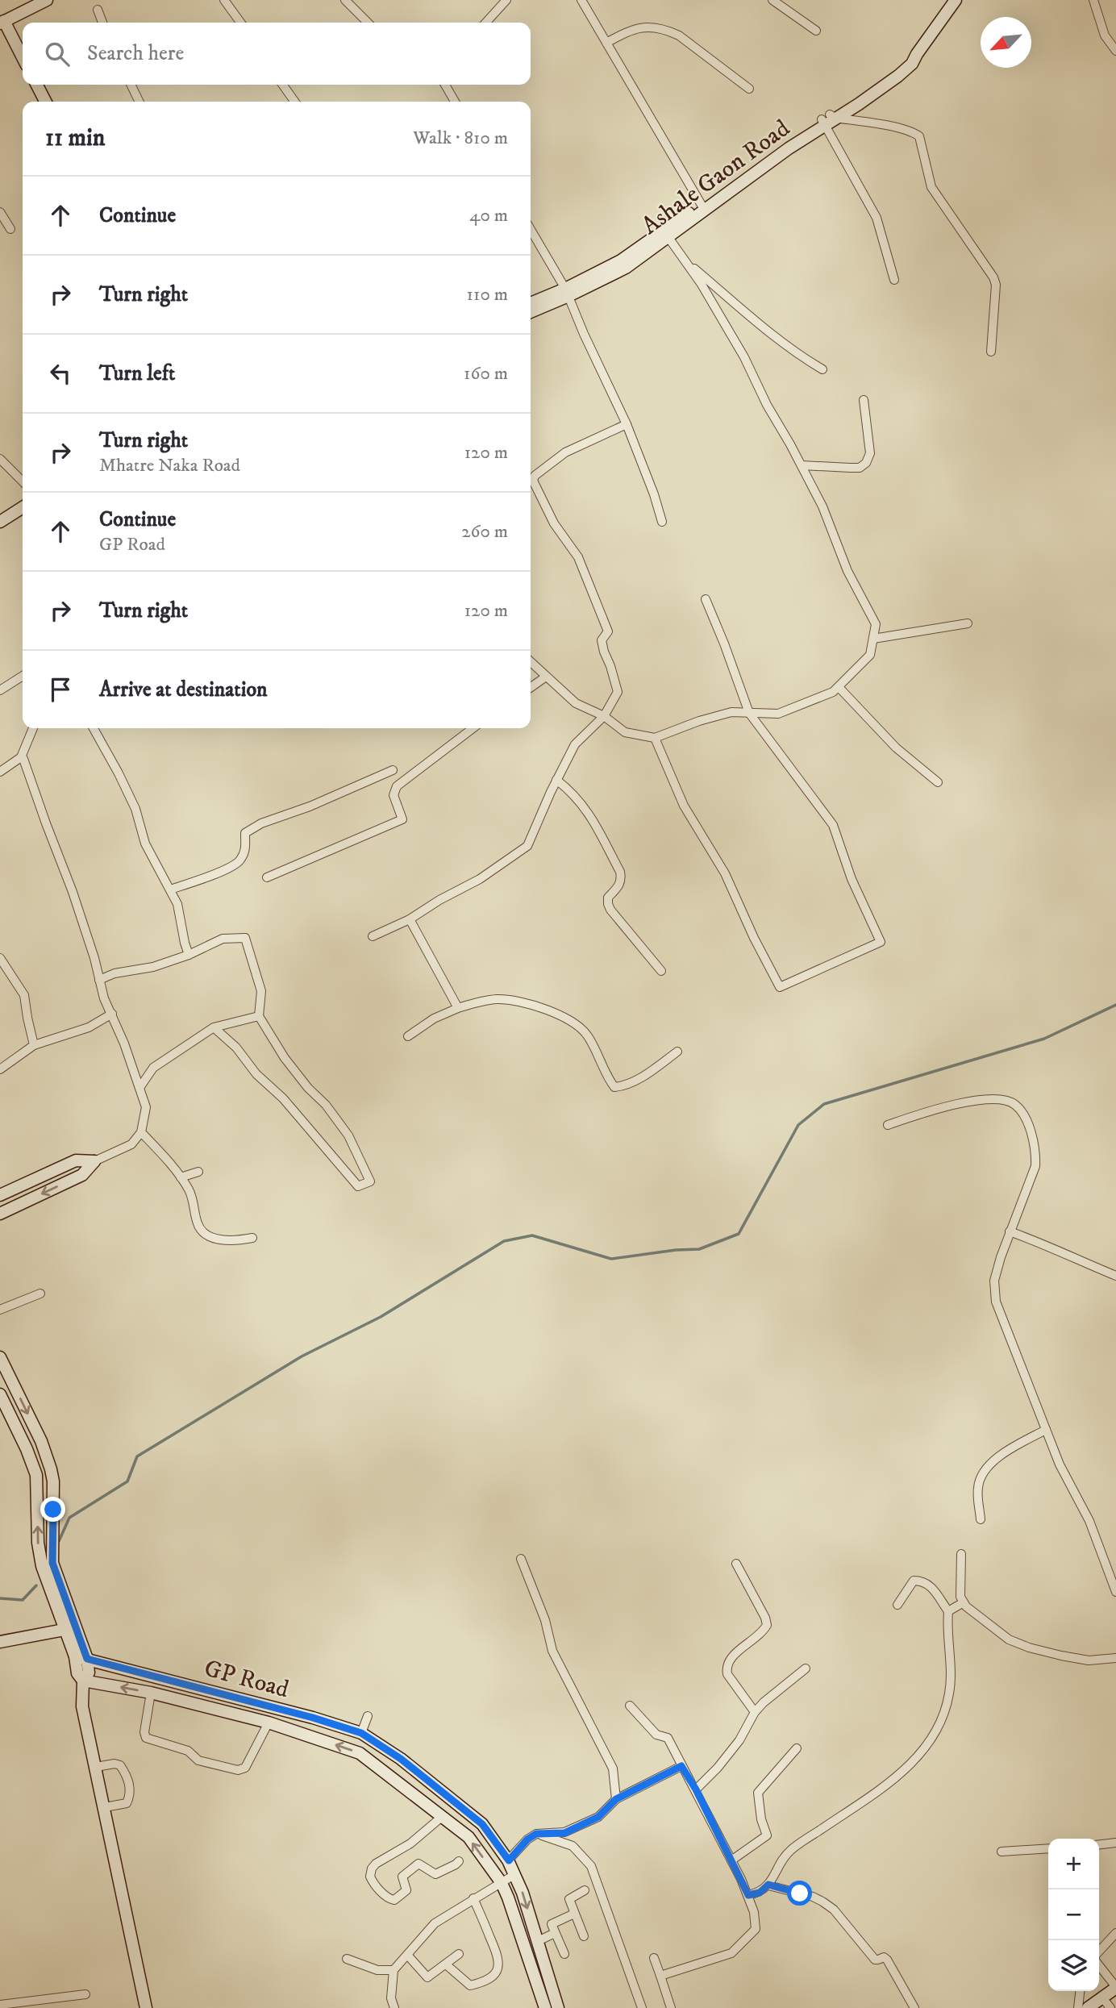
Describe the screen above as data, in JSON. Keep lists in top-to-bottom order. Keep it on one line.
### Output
{"streets":{"street":["Ashale Gaon Road","GP Road"]},"north":"bottom left","page":{"search":"Search here","heading":["11 min","Walk · 810 m"],"list":[["Continue","40 m"],["Turn right","110 m"],["Turn left","160 m"],["Turn right","Mhatre Naka Road","120 m"],["Continue","GP Road","260 m"],["Turn right","120 m"],"Arrive at destination"],"map_buttons":["+","−"]}}
